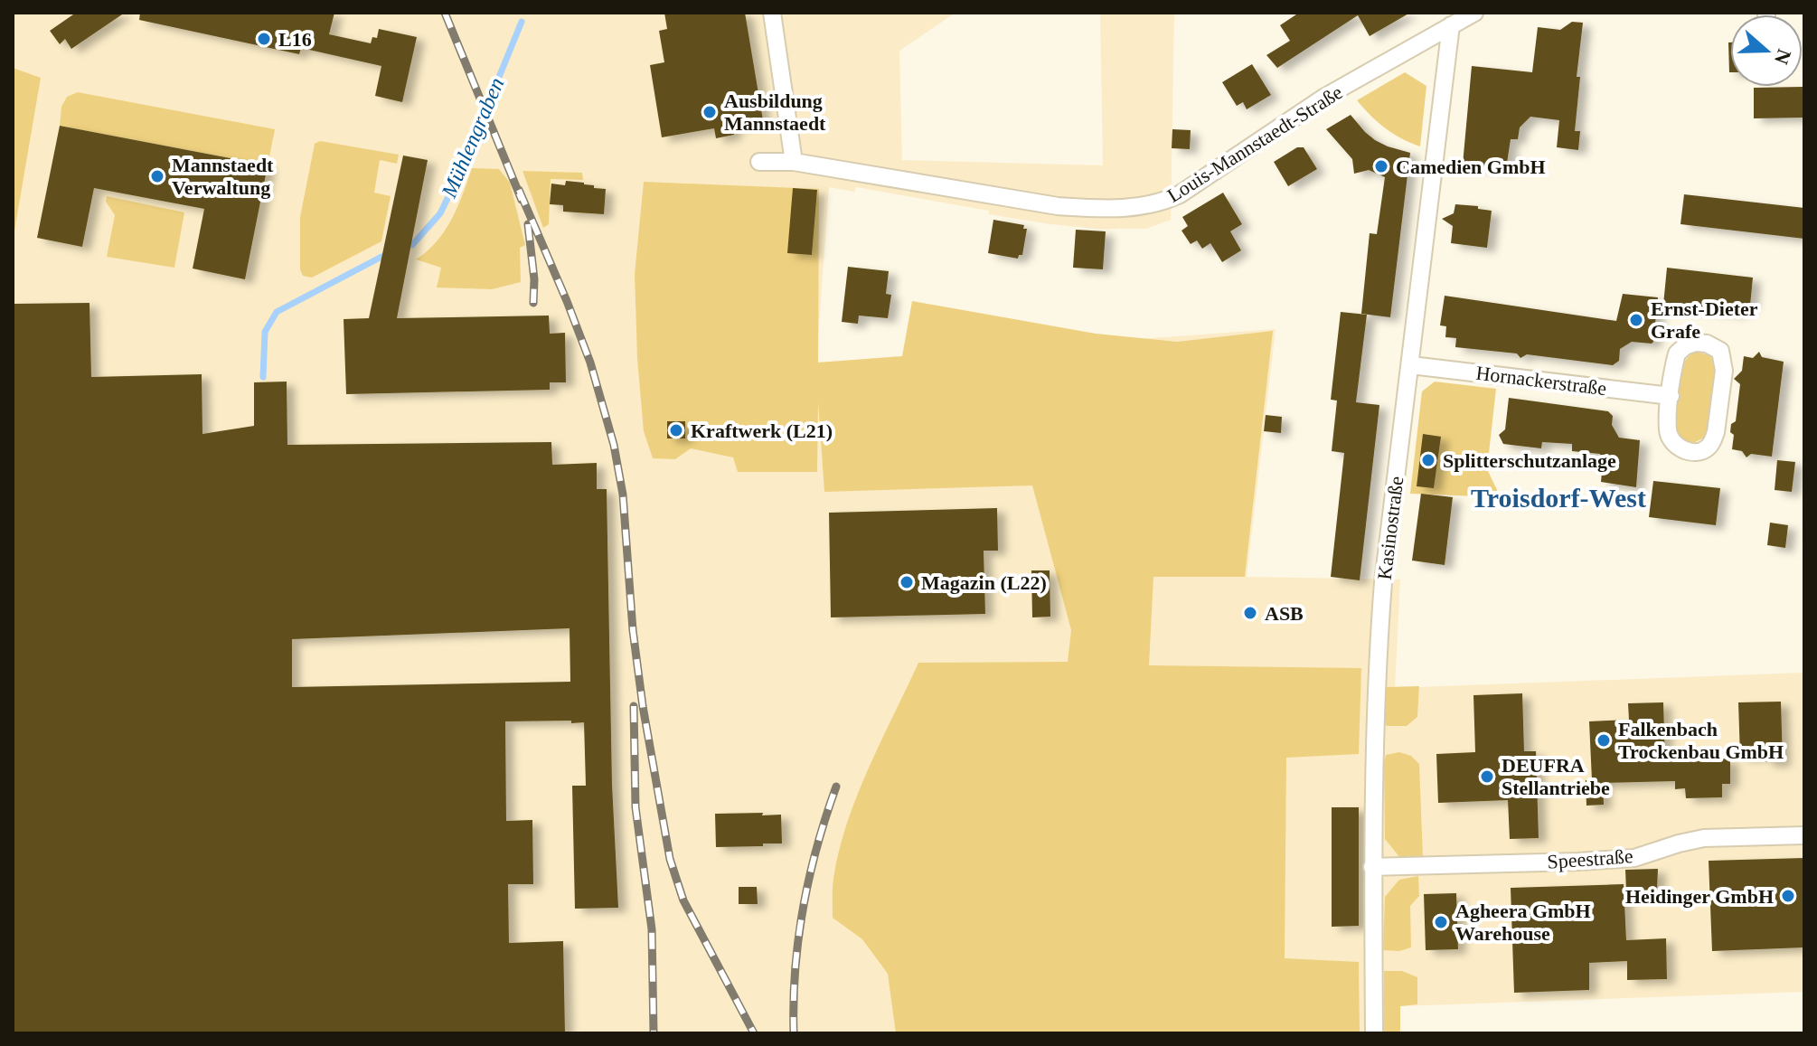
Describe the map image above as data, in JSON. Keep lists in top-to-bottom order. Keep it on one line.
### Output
{"streets":{"street":["Louis-Mannstaedt-Straße","Hornackerstraße","Kasinostraße","Speestraße"]},"crossings":[["Louis-Mannstaedt-Straße","Kasinostraße"],["Hornackerstraße","Kasinostraße"],["Kasinostraße","Speestraße"]],"districts":["Troisdorf-West"],"water":["Mühlengraben"],"places":["L16","Ausbildung Mannstaedt","Camedien GmbH","Mannstaedt Verwaltung","Ernst-Dieter Grafe","Kraftwerk (L21)","Splitterschutzanlage","Magazin (L22)","ASB","Falkenbach Trockenbau GmbH","DEUFRA Stellantriebe","Heidinger GmbH","Agheera GmbH Warehouse"],"north":"right"}
